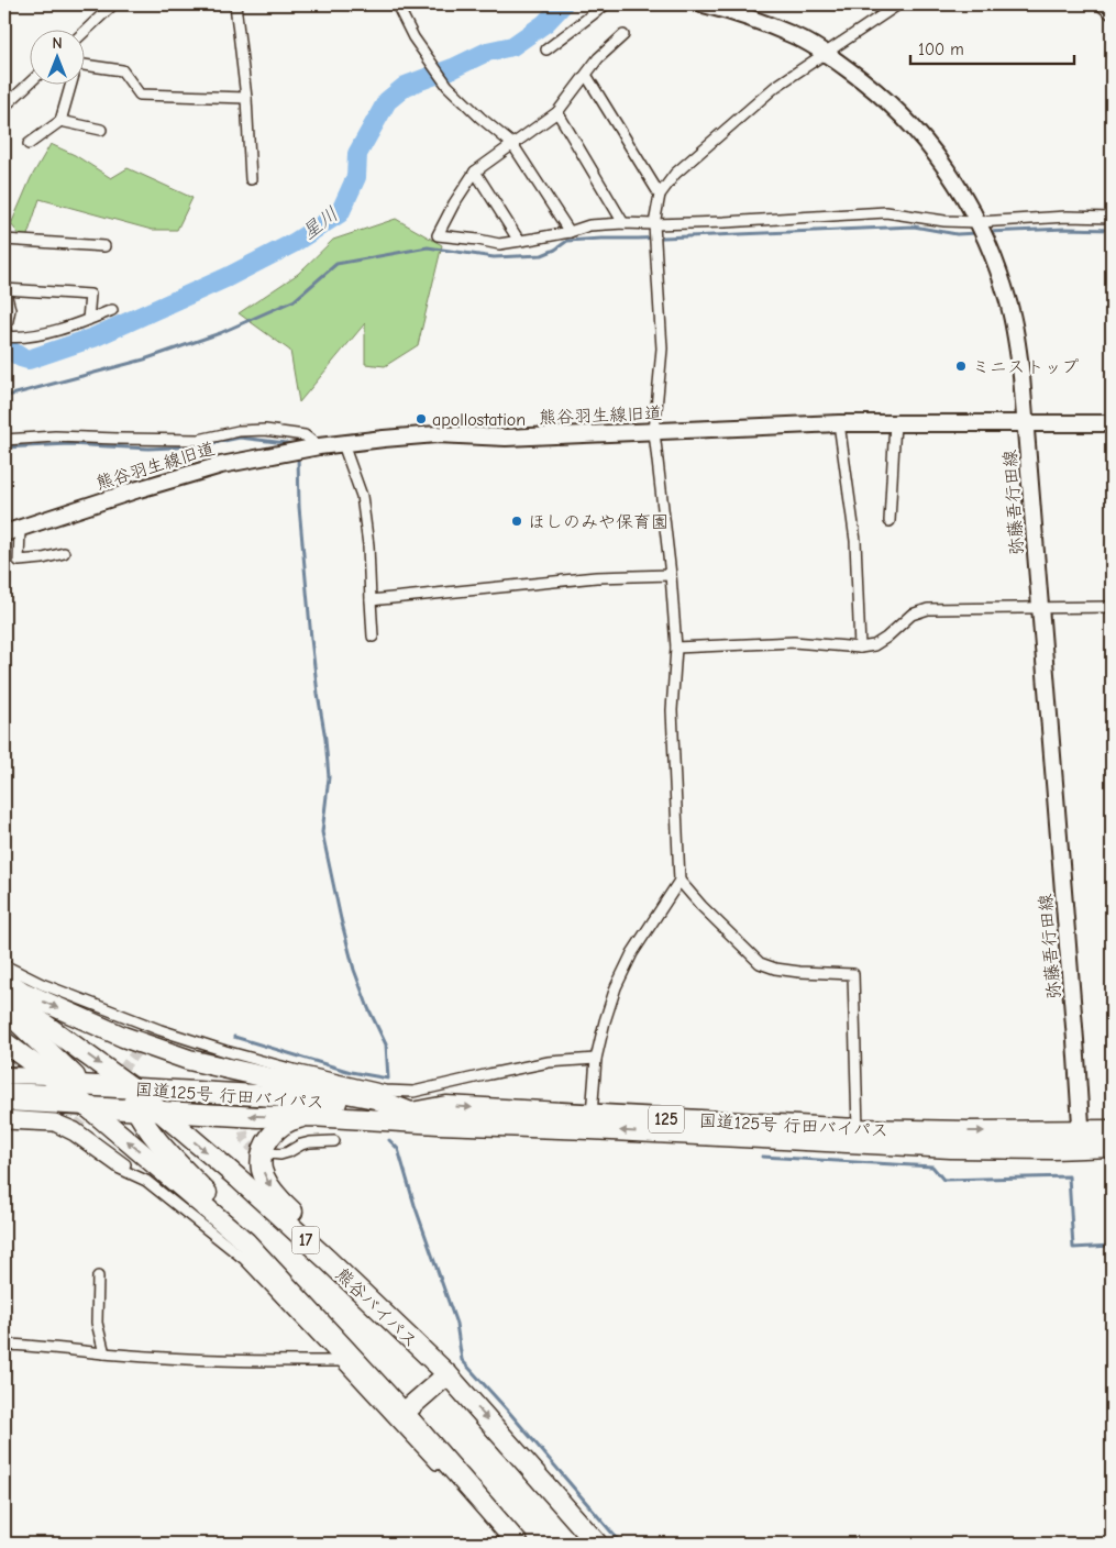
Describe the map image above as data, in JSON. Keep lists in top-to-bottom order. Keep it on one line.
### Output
{"streets":{"highway":["国道125号 行田バイパス","125","17","熊谷バイパス"],"main road":["熊谷羽生線旧道","弥藤吾行田線"]},"crossings":[["熊谷羽生線旧道","弥藤吾行田線"],["弥藤吾行田線","国道125号 行田バイパス"],["国道125号 行田バイパス","17"],["国道125号 行田バイパス","熊谷バイパス"]],"water":["星川"],"places":["ミニストップ","apollostation","ほしのみや保育園"],"scale_bar":"100 m","north":"top"}
